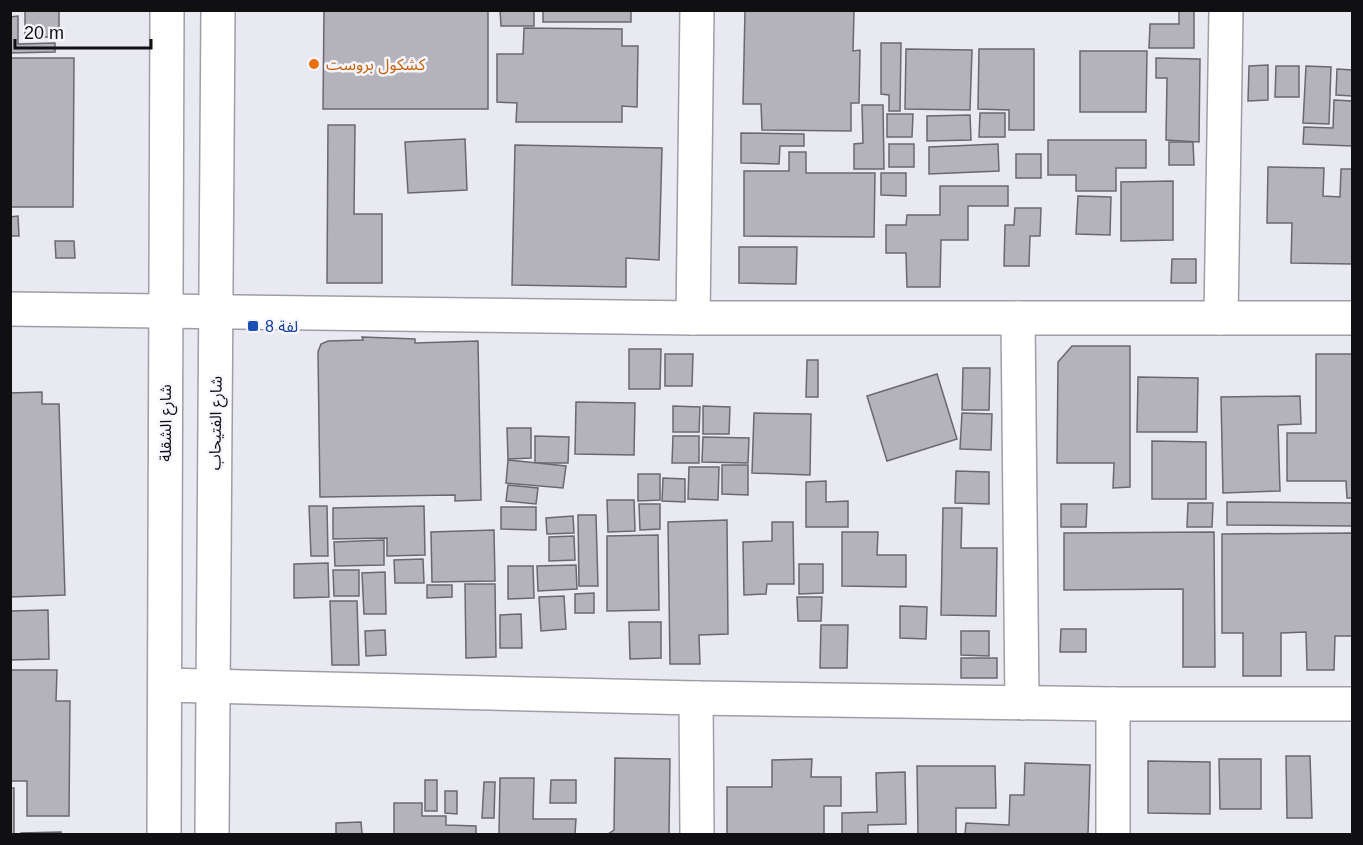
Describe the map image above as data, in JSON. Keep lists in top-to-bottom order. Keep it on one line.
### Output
{"streets":{"street":["شارع الشقلة","شارع الفتيحاب"]},"places":{"other":["كشكول بروست"],"transit":["لفة 8"]},"scale_bar":"20 m"}
